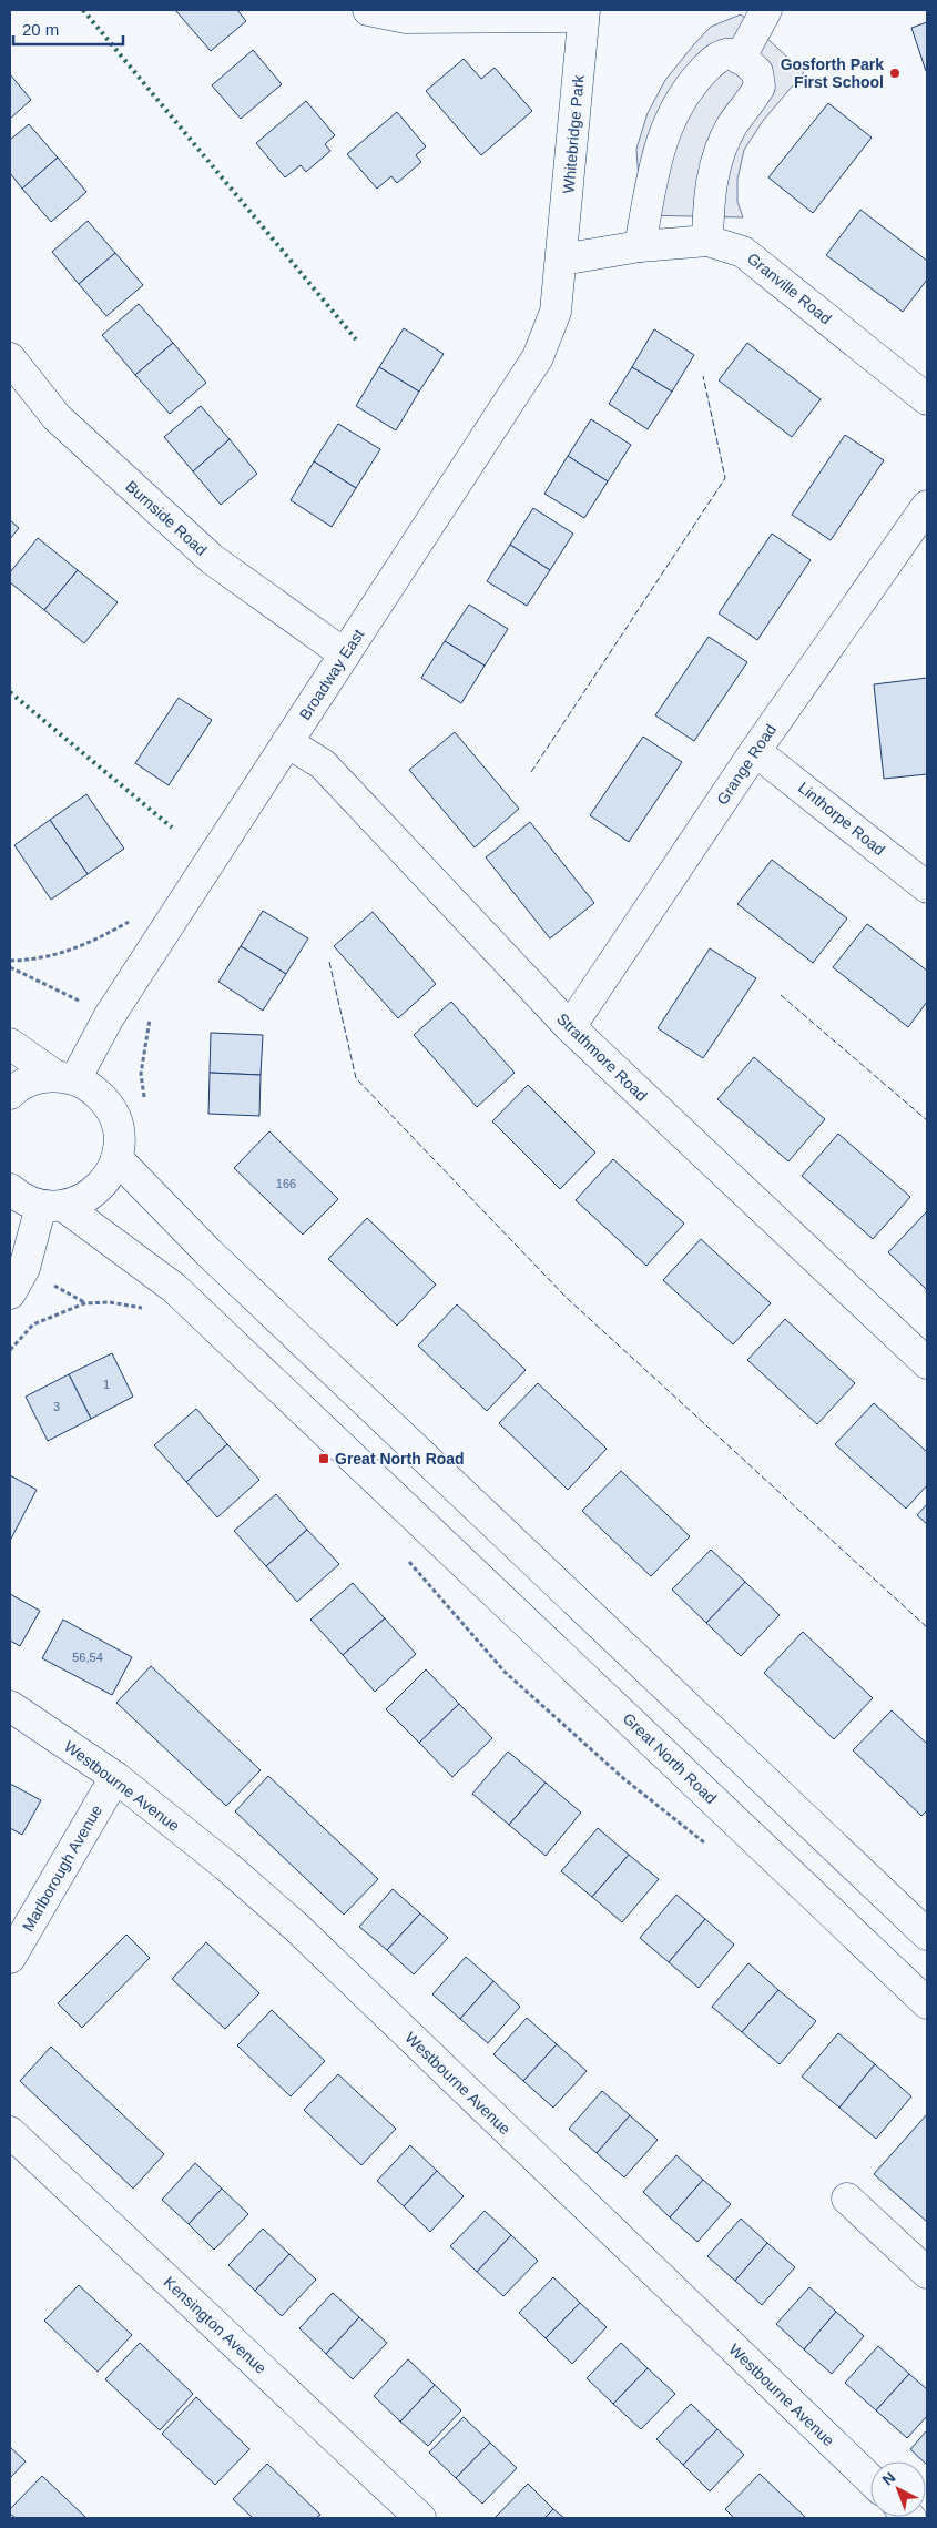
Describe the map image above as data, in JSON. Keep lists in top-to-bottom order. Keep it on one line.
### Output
{"streets":{"street":["Whitebridge Park","Granville Road","Burnside Road","Broadway East","Grange Road","Linthorpe Road","Strathmore Road","Great North Road","Westbourne Avenue","Marlborough Avenue","Kensington Avenue"]},"crossings":[["Whitebridge Park","Granville Road"],["Whitebridge Park","Broadway East"],["Granville Road","Broadway East"],["Burnside Road","Broadway East"],["Broadway East","Strathmore Road"],["Grange Road","Linthorpe Road"],["Grange Road","Strathmore Road"],["Westbourne Avenue","Marlborough Avenue"]],"places":{"other":["Gosforth Park First School"],"transit":["Great North Road"]},"house_numbers":["166","1","3","56,54"],"scale_bar":"20 m","north":"top left"}
